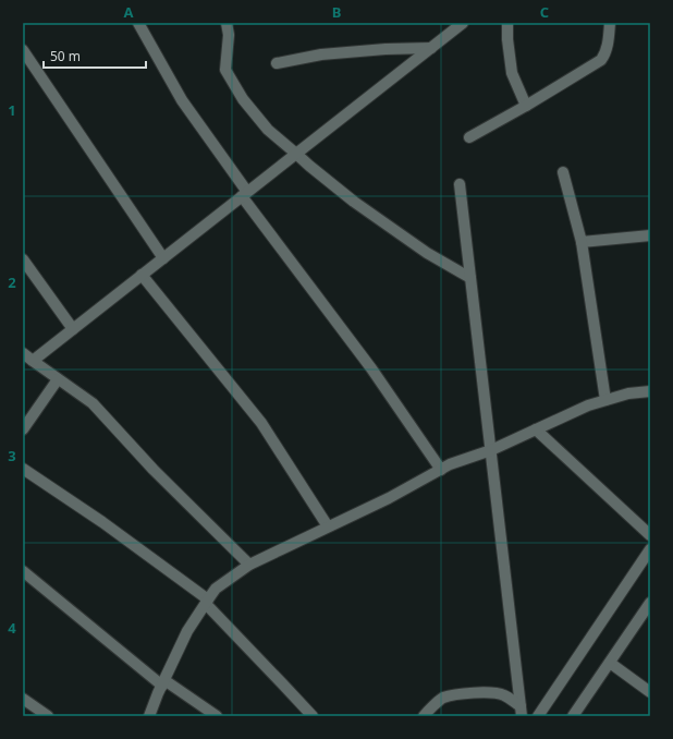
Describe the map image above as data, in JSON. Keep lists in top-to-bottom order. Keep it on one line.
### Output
{"scale_bar":"50 m","grid":{"columns":["A","B","C"],"rows":["1","2","3","4"]}}
